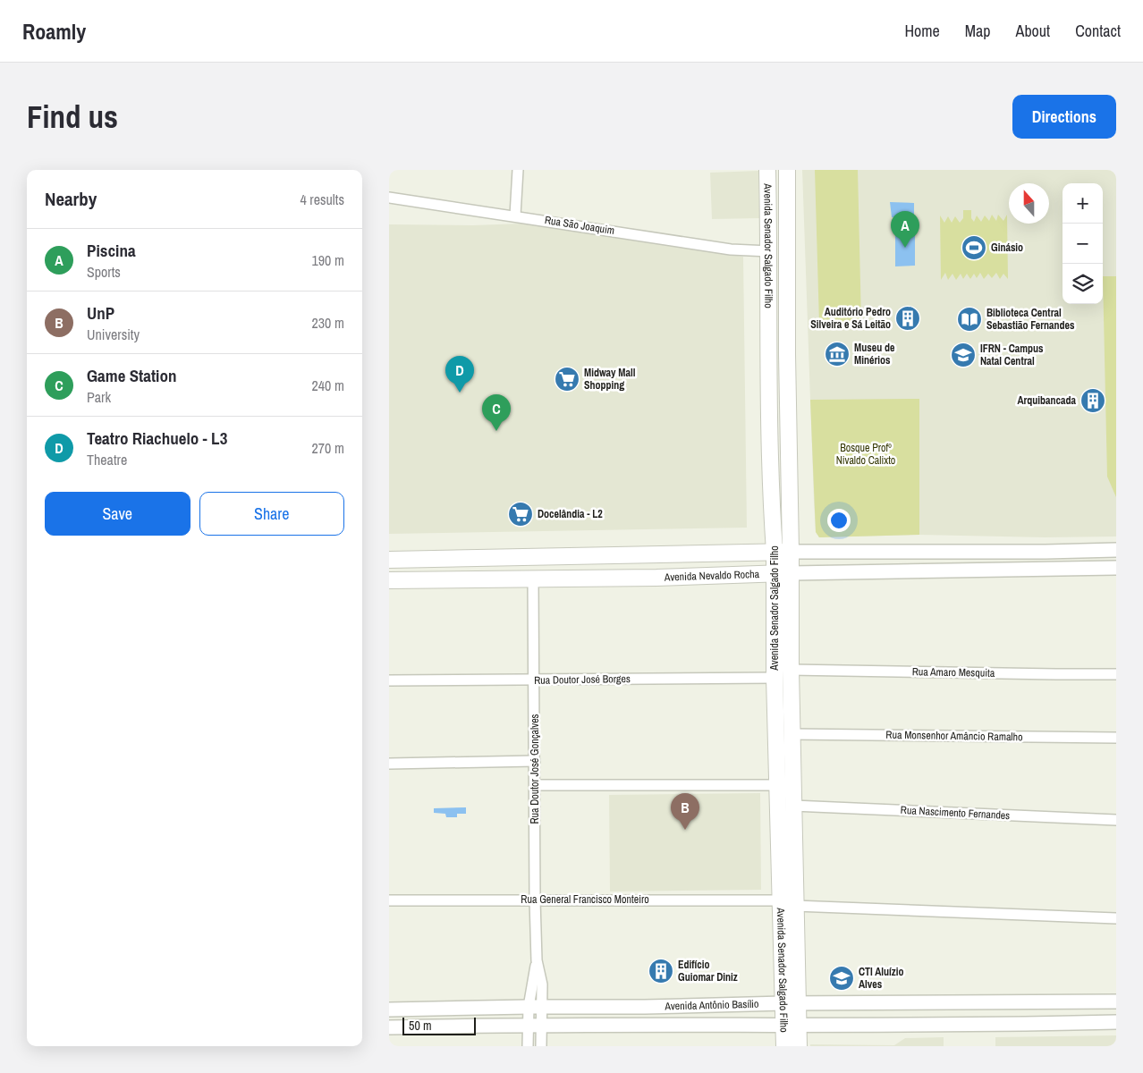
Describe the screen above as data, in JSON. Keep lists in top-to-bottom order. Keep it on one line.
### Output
{"streets":{"main road":["Avenida Senador Salgado Filho","Avenida Nevaldo Rocha","Avenida Antônio Basílio"],"street":["Rua São Joaquim","Rua Amaro Mesquita","Rua Doutor José Borges","Rua Monsenhor Amâncio Ramalho","Rua Doutor José Gonçalves","Rua Nascimento Fernandes","Rua General Francisco Monteiro"]},"crossings":[["Rua São Joaquim","Avenida Senador Salgado Filho"],["Avenida Senador Salgado Filho","Avenida Nevaldo Rocha"],["Avenida Senador Salgado Filho","Rua Amaro Mesquita"],["Avenida Senador Salgado Filho","Rua Doutor José Borges"],["Avenida Senador Salgado Filho","Rua Monsenhor Amâncio Ramalho"],["Avenida Senador Salgado Filho","Rua Nascimento Fernandes"],["Avenida Senador Salgado Filho","Rua General Francisco Monteiro"],["Avenida Senador Salgado Filho","Avenida Antônio Basílio"],["Avenida Nevaldo Rocha","Rua Doutor José Gonçalves"],["Rua Doutor José Borges","Rua Doutor José Gonçalves"],["Rua Doutor José Gonçalves","Rua General Francisco Monteiro"],["Rua Doutor José Gonçalves","Avenida Antônio Basílio"]],"parks":["Bosque Profº Nivaldo Calixto"],"places":{"sports":["Ginásio"],"building":["Auditório Pedro Silveira e Sá Leitão","Arquibancada","Edifício Guiomar Diniz"],"library":["Biblioteca Central Sebastião Fernandes"],"museum":["Museu de Minérios"],"school or university":["IFRN - Campus Natal Central","CTI Aluízio Alves"],"supermarket":["Midway Mall Shopping","Docelândia - L2"]},"scale_bar":"50 m","north":"top","page":{"header":"Roamly","nav":["Home","Map","About","Contact"],"buttons":["Directions",["Save","Share"]],"title":"Find us","heading":["Nearby","4 results"],"map_buttons":["+","−"],"pins":["A","D","C","B"],"list":[{"mark":"A","name":"Piscina","note":"Sports","value":"190 m"},{"mark":"B","name":"UnP","note":"University","value":"230 m"},{"mark":"C","name":"Game Station","note":"Park","value":"240 m"},{"mark":"D","name":"Teatro Riachuelo - L3","note":"Theatre","value":"270 m"}],"scale":"50 m"}}
